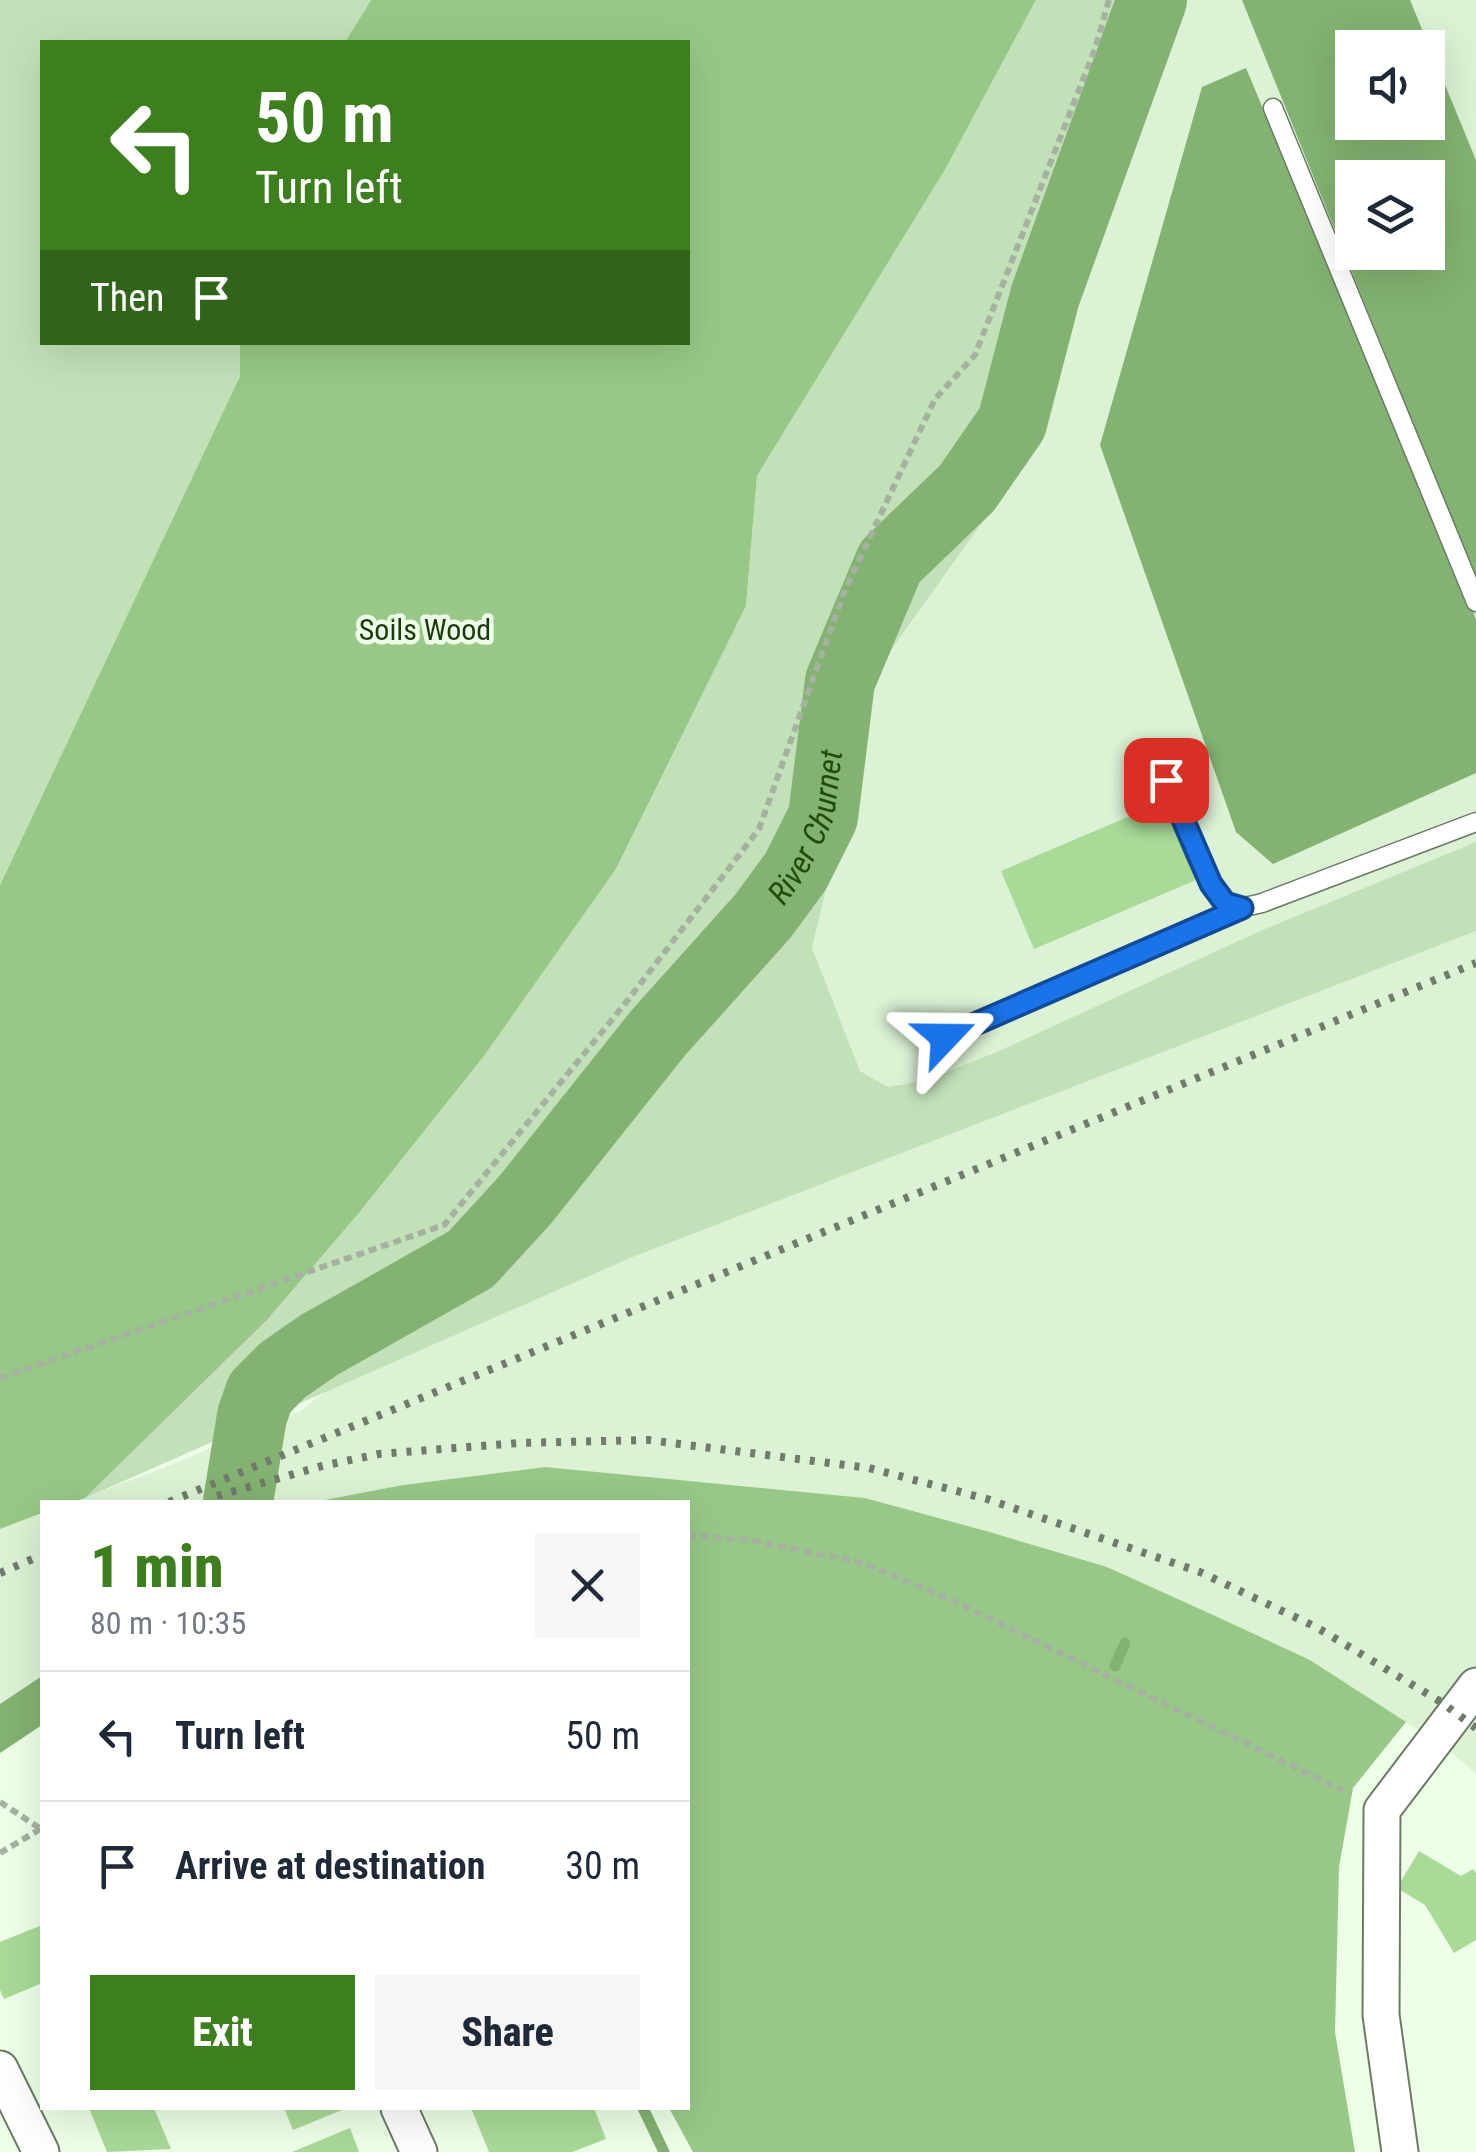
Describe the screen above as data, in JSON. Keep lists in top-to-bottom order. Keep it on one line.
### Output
{"water":["River Churnet"],"parks":["Soils Wood"],"page":{"turn":["50 m","Turn left"],"then":"Then","heading":["1 min","80 m · 10:35"],"list":[{"name":"Turn left","value":"50 m"},{"name":"Arrive at destination","value":"30 m"}],"buttons":["Exit","Share"]}}
